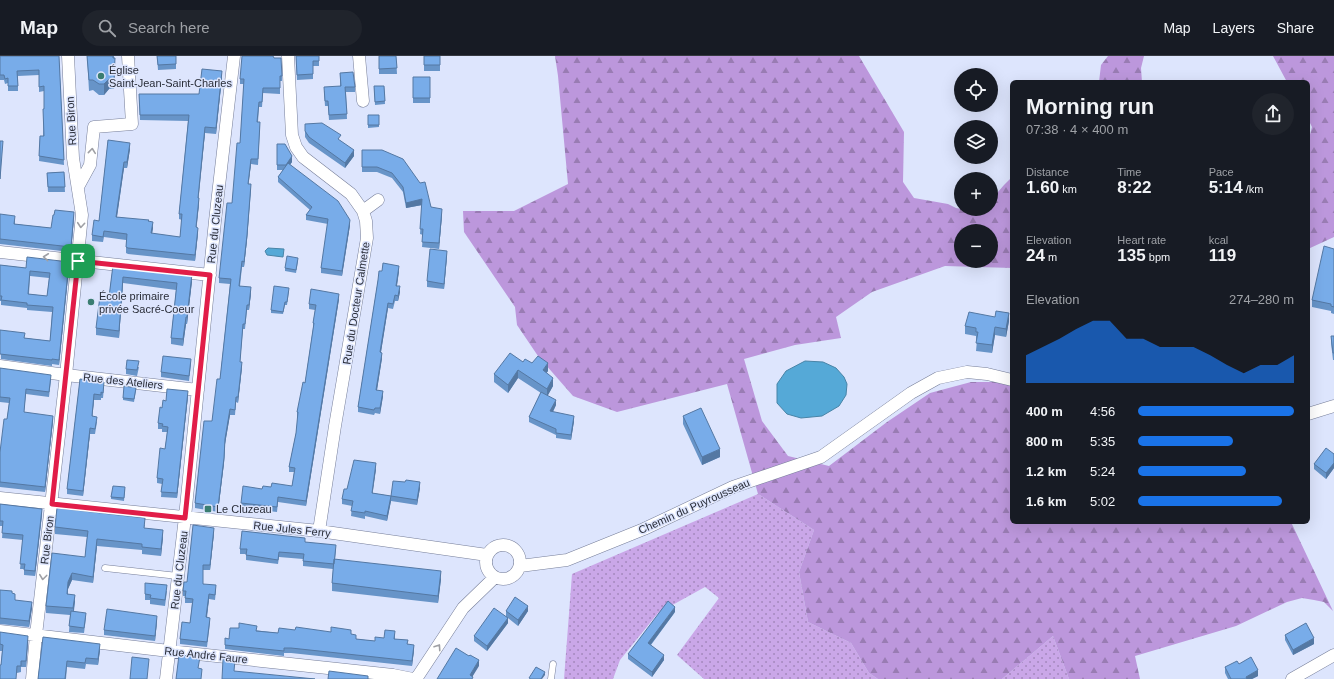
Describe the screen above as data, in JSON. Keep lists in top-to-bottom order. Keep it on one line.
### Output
{"streets":{"street":["Rue Biron","Rue du Cluzeau","Rue du Docteur Calmette","Rue des Ateliers","Chemin du Puyrousseau","Rue Jules Ferry","Rue André Faure"]},"crossings":[["Rue Biron","Rue des Ateliers"],["Rue Biron","Rue Jules Ferry"],["Rue Biron","Rue André Faure"],["Rue du Cluzeau","Rue des Ateliers"],["Rue du Cluzeau","Rue Jules Ferry"],["Rue du Cluzeau","Rue André Faure"],["Rue du Docteur Calmette","Rue Jules Ferry"],["Chemin du Puyrousseau","Rue Jules Ferry"]],"places":{"other":["Église Saint-Jean-Saint-Charles","École primaire privée Sacré-Coeur"],"transit":["Le Cluzeau"]},"page":{"header":"Map","search":"Search here","nav":["Map","Layers","Share"],"map_buttons":["+","−"],"heading":["Morning run","07:38 · 4 × 400 m"],"stats":[["Distance","1.60 km"],["Time","8:22"],["Pace","5:14 /km"],["Elevation","24 m"],["Heart rate","135 bpm"],["kcal","119"]],"chart":["Elevation","274–280 m"],"list":[{"name":"400 m","note":"4:56"},{"name":"800 m","note":"5:35"},{"name":"1.2 km","note":"5:24"},{"name":"1.6 km","note":"5:02"}]}}
